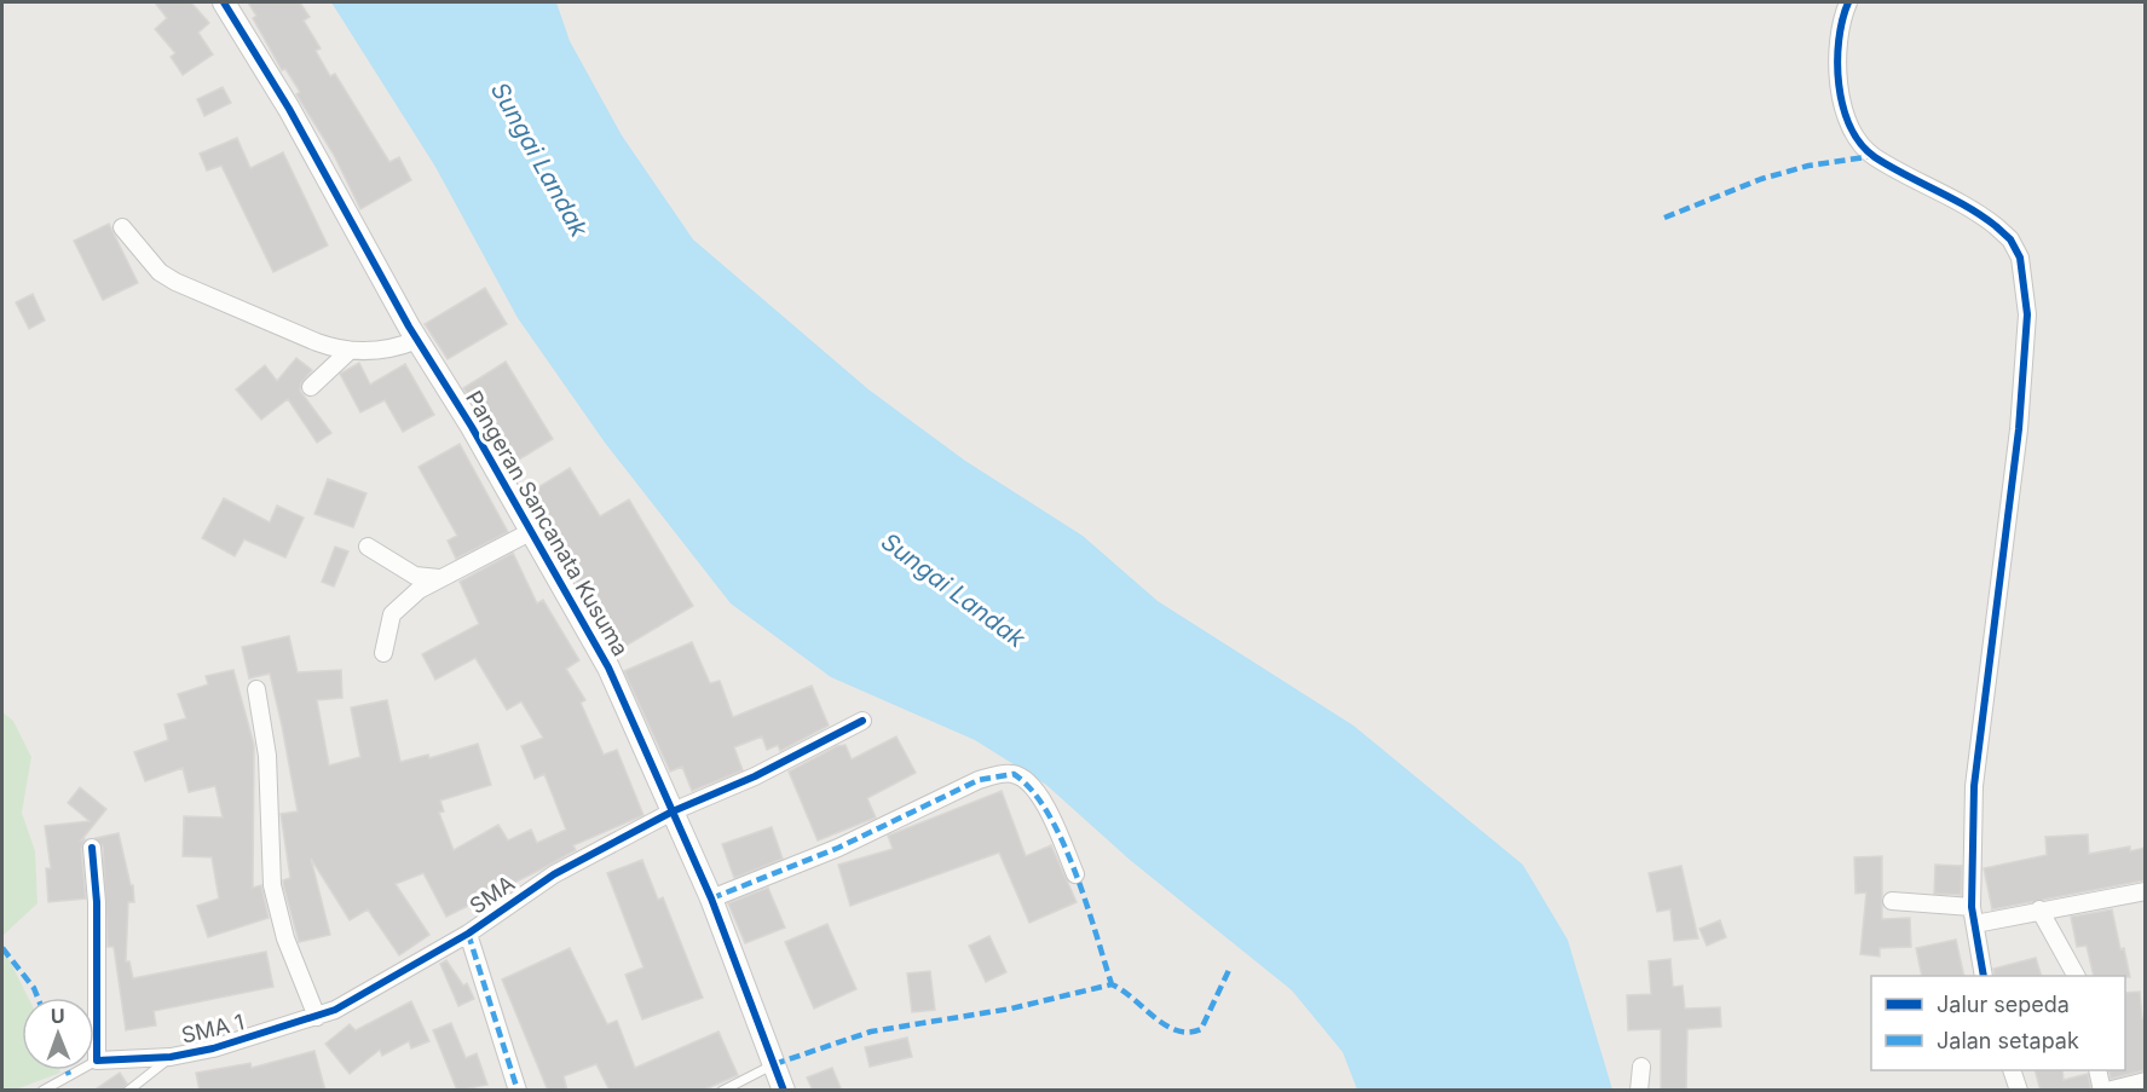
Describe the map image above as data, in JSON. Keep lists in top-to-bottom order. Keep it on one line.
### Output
{"streets":{"street":["Pangeran Sancanata Kusuma","SMA","SMA 1"]},"crossings":[["Pangeran Sancanata Kusuma","SMA"],["SMA","SMA 1"]],"water":["Sungai Landak"],"legend":["Jalur sepeda","Jalan setapak"],"north":"top"}
